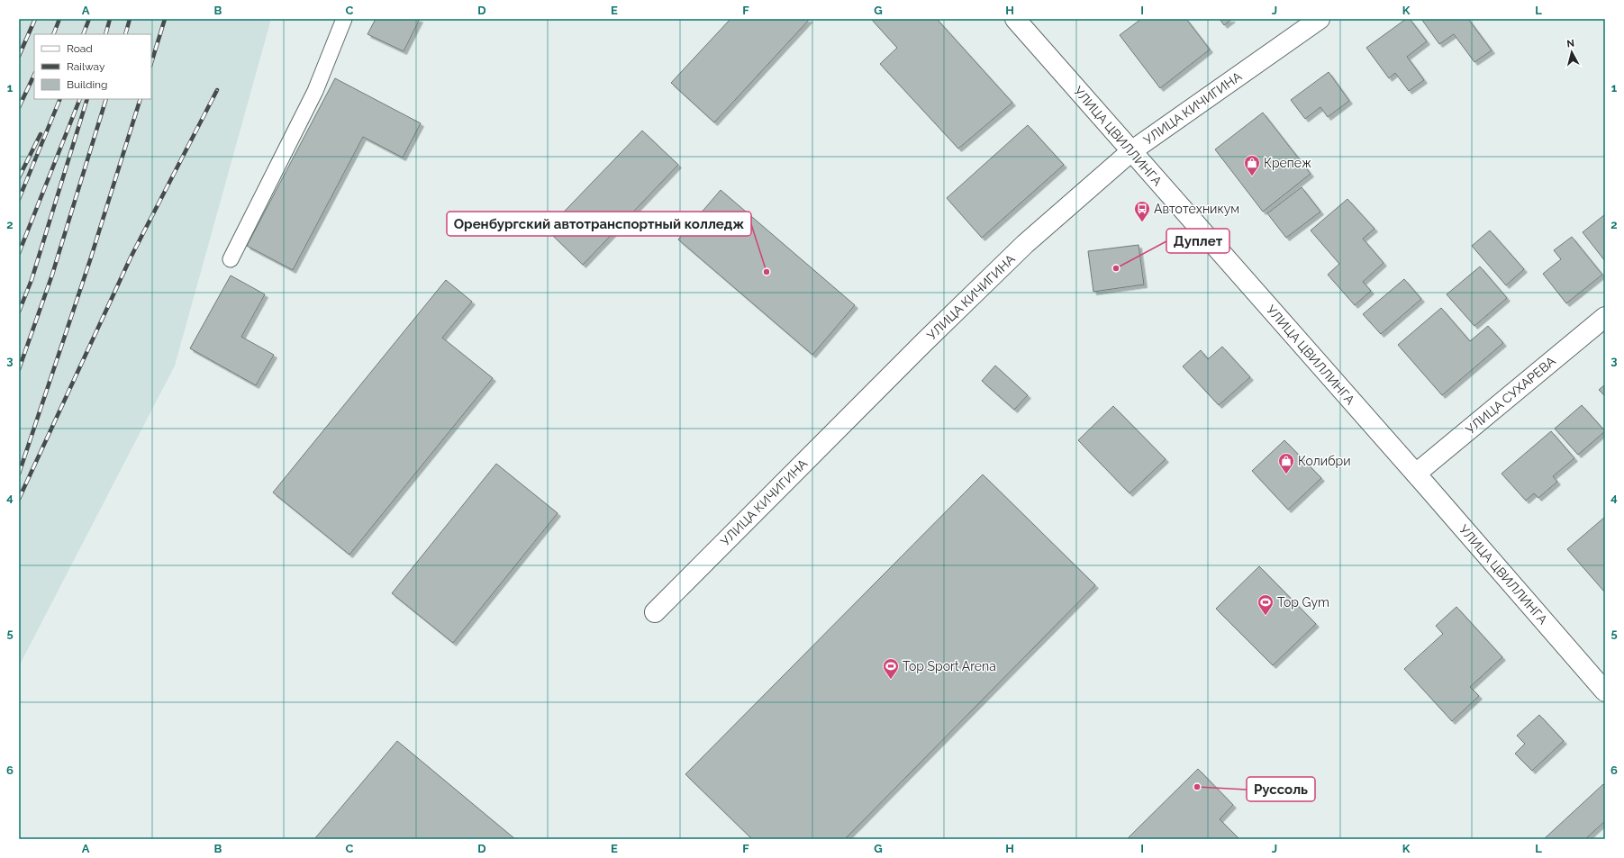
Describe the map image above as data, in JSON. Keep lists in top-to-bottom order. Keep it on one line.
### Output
{"streets":{"street":["УЛИЦА КИЧИГИНА","УЛИЦА ЦВИЛЛИНГА","УЛИЦА СУХАРЕВА"]},"crossings":[["УЛИЦА КИЧИГИНА","УЛИЦА ЦВИЛЛИНГА"],["УЛИЦА ЦВИЛЛИНГА","УЛИЦА СУХАРЕВА"]],"places":{"shop":["Крепеж","Колибри"],"bus stop":["Автотехникум"],"other":["Дуплет","Оренбургский автотранспортный колледж","Руссоль"],"sports":["Top Gym","Top Sport Arena"]},"legend":["Road","Railway","Building"],"north":"top","grid":{"columns":["A","B","C","D","E","F","G","H","I","J","K","L"],"rows":["1","2","3","4","5","6"]}}
